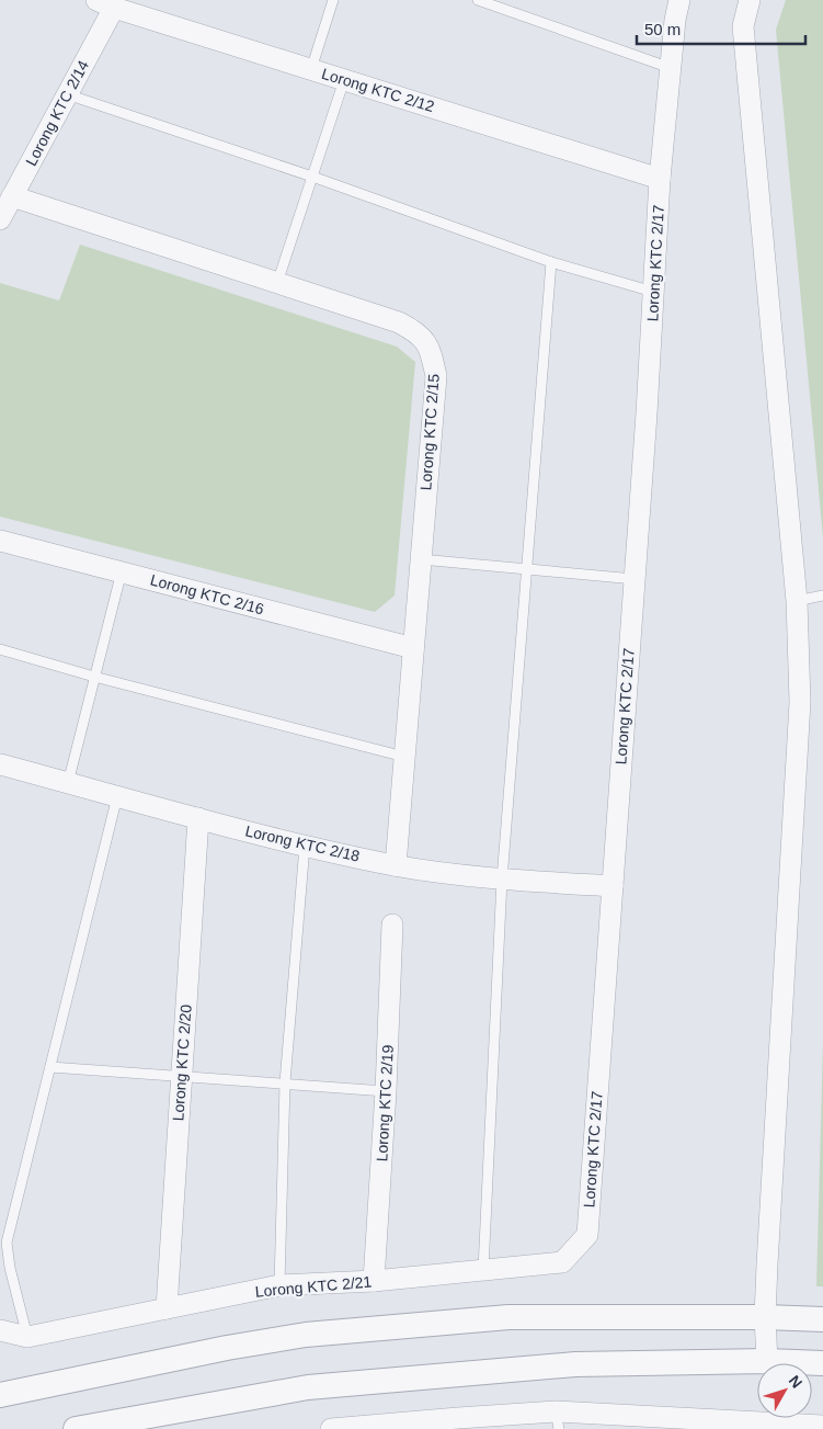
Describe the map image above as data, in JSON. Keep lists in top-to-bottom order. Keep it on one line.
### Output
{"streets":{"street":["Lorong KTC 2/12","Lorong KTC 2/14","Lorong KTC 2/17","Lorong KTC 2/15","Lorong KTC 2/16","Lorong KTC 2/18","Lorong KTC 2/20","Lorong KTC 2/19","Lorong KTC 2/21"]},"crossings":[["Lorong KTC 2/12","Lorong KTC 2/14"],["Lorong KTC 2/12","Lorong KTC 2/17"],["Lorong KTC 2/14","Lorong KTC 2/15"],["Lorong KTC 2/17","Lorong KTC 2/18"],["Lorong KTC 2/17","Lorong KTC 2/21"],["Lorong KTC 2/15","Lorong KTC 2/16"],["Lorong KTC 2/15","Lorong KTC 2/18"],["Lorong KTC 2/18","Lorong KTC 2/20"],["Lorong KTC 2/20","Lorong KTC 2/21"],["Lorong KTC 2/19","Lorong KTC 2/21"]],"scale_bar":"50 m","north":"top right"}
